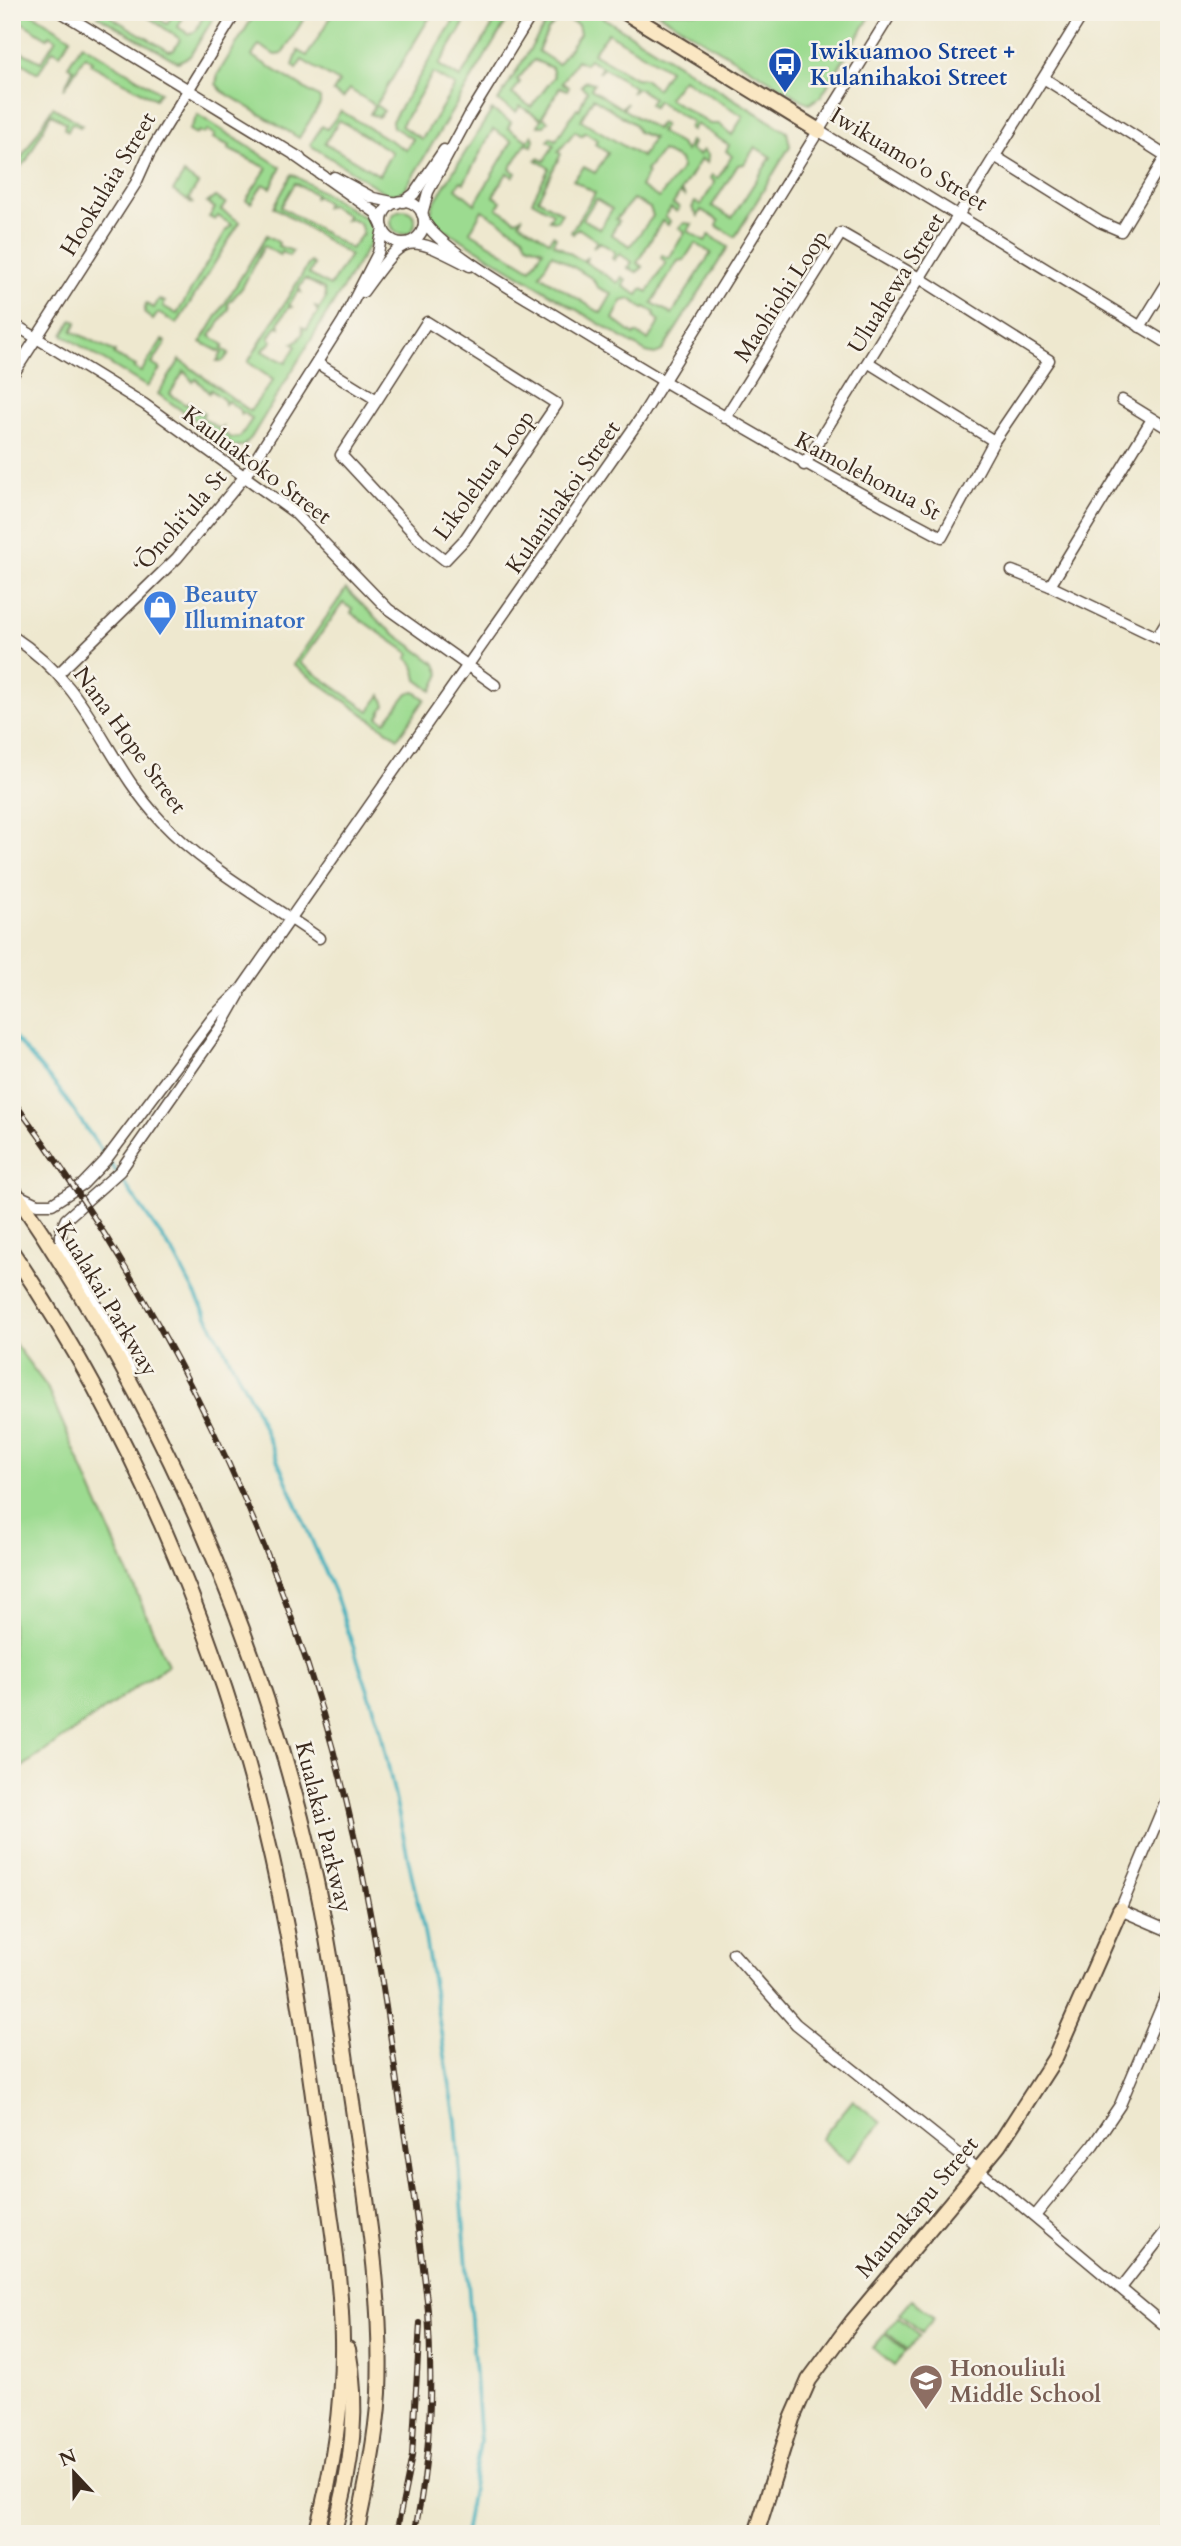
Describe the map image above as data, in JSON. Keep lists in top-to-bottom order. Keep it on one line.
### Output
{"streets":{"main road":["Iwikuamo'o Street","Kualakai Parkway","Maunakapu Street"],"street":["Hookulaia Street","Uluahewa Street","Maohiohi Loop","Kauluakoko Street","Likolehua Loop","Kamolehonua St","Kulanihakoi Street","‘Ōnohi‘ula St","Nana Hope Street"]},"crossings":[["Iwikuamo'o Street","Uluahewa Street"],["Iwikuamo'o Street","Kulanihakoi Street"],["Hookulaia Street","Kauluakoko Street"],["Uluahewa Street","Maohiohi Loop"],["Uluahewa Street","Kamolehonua St"],["Maohiohi Loop","Kamolehonua St"],["Kauluakoko Street","Kulanihakoi Street"],["Kauluakoko Street","‘Ōnohi‘ula St"],["Kamolehonua St","Kulanihakoi Street"],["Kamolehonua St","‘Ōnohi‘ula St"],["Kulanihakoi Street","Nana Hope Street"],["Kulanihakoi Street","Kualakai Parkway"],["‘Ōnohi‘ula St","Nana Hope Street"]],"places":{"bus stop":["Iwikuamoo Street + Kulanihakoi Street"],"shop":["Beauty Illuminator"],"school or university":["Honouliuli Middle School"]},"north":"top"}
